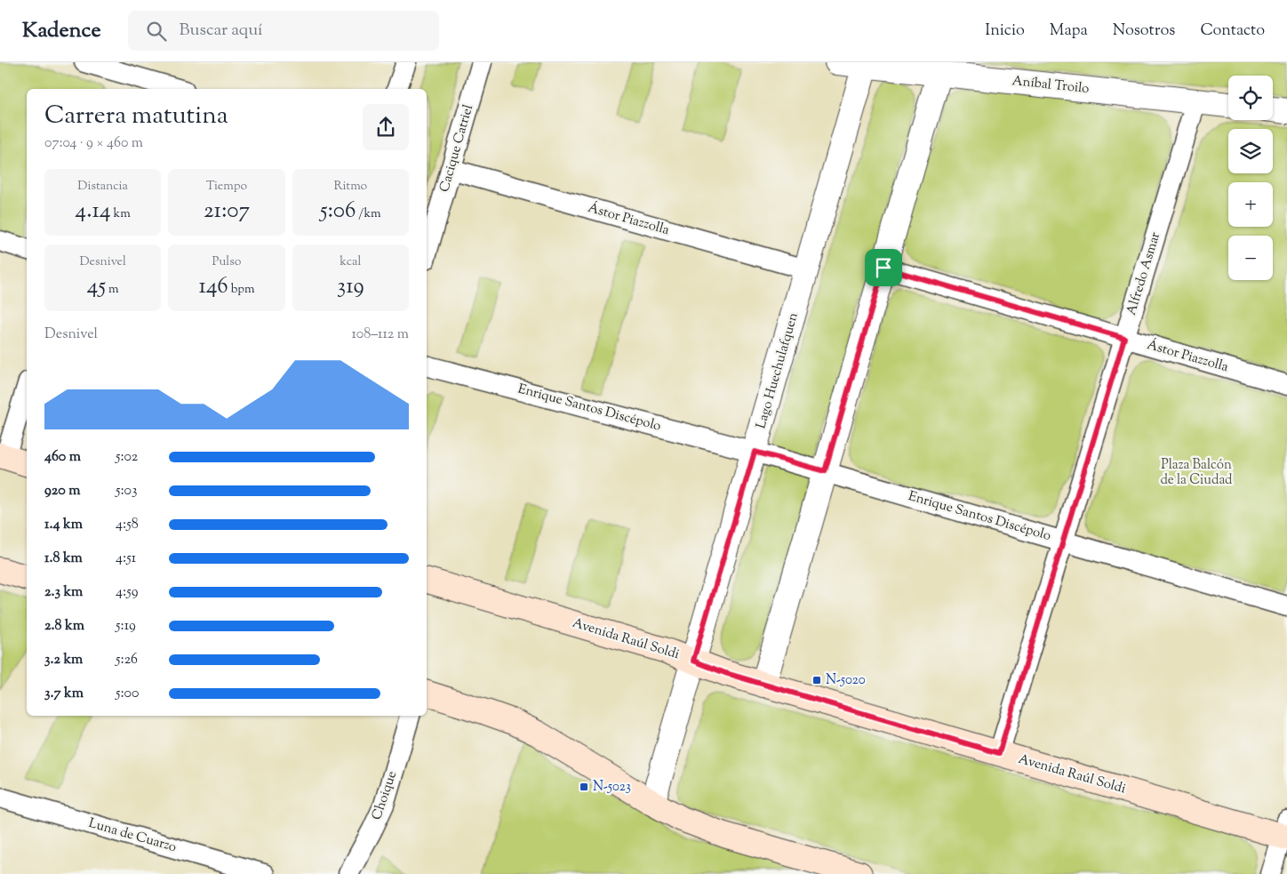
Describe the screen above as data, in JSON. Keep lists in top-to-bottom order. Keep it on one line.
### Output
{"streets":{"main road":["Avenida Raúl Soldi"],"street":["Aníbal Troilo","Cacique Catriel","Ástor Piazzolla","Alfredo Asmar","Lago Huechulafquen","Enrique Santos Discépolo","Choique","Luna de Cuarzo"]},"crossings":[["Aníbal Troilo","Alfredo Asmar"],["Aníbal Troilo","Lago Huechulafquen"],["Cacique Catriel","Ástor Piazzolla"],["Ástor Piazzolla","Alfredo Asmar"],["Ástor Piazzolla","Lago Huechulafquen"],["Alfredo Asmar","Enrique Santos Discépolo"],["Alfredo Asmar","Avenida Raúl Soldi"],["Lago Huechulafquen","Enrique Santos Discépolo"],["Lago Huechulafquen","Avenida Raúl Soldi"]],"parks":["Plaza Balcón de la Ciudad"],"places":{"transit":["N-5020","N-5023"]},"page":{"header":"Kadence","search":"Buscar aquí","nav":["Inicio","Mapa","Nosotros","Contacto"],"map_buttons":["+","−"],"heading":["Carrera matutina","07:04 · 9 × 460 m"],"stats":[["Distancia","4.14 km"],["Tiempo","21:07"],["Ritmo","5:06 /km"],["Desnivel","45 m"],["Pulso","146 bpm"],["kcal","319"]],"chart":["Desnivel","108–112 m"],"list":[{"name":"460 m","note":"5:02"},{"name":"920 m","note":"5:03"},{"name":"1.4 km","note":"4:58"},{"name":"1.8 km","note":"4:51"},{"name":"2.3 km","note":"4:59"},{"name":"2.8 km","note":"5:19"},{"name":"3.2 km","note":"5:26"},{"name":"3.7 km","note":"5:00"}]}}
